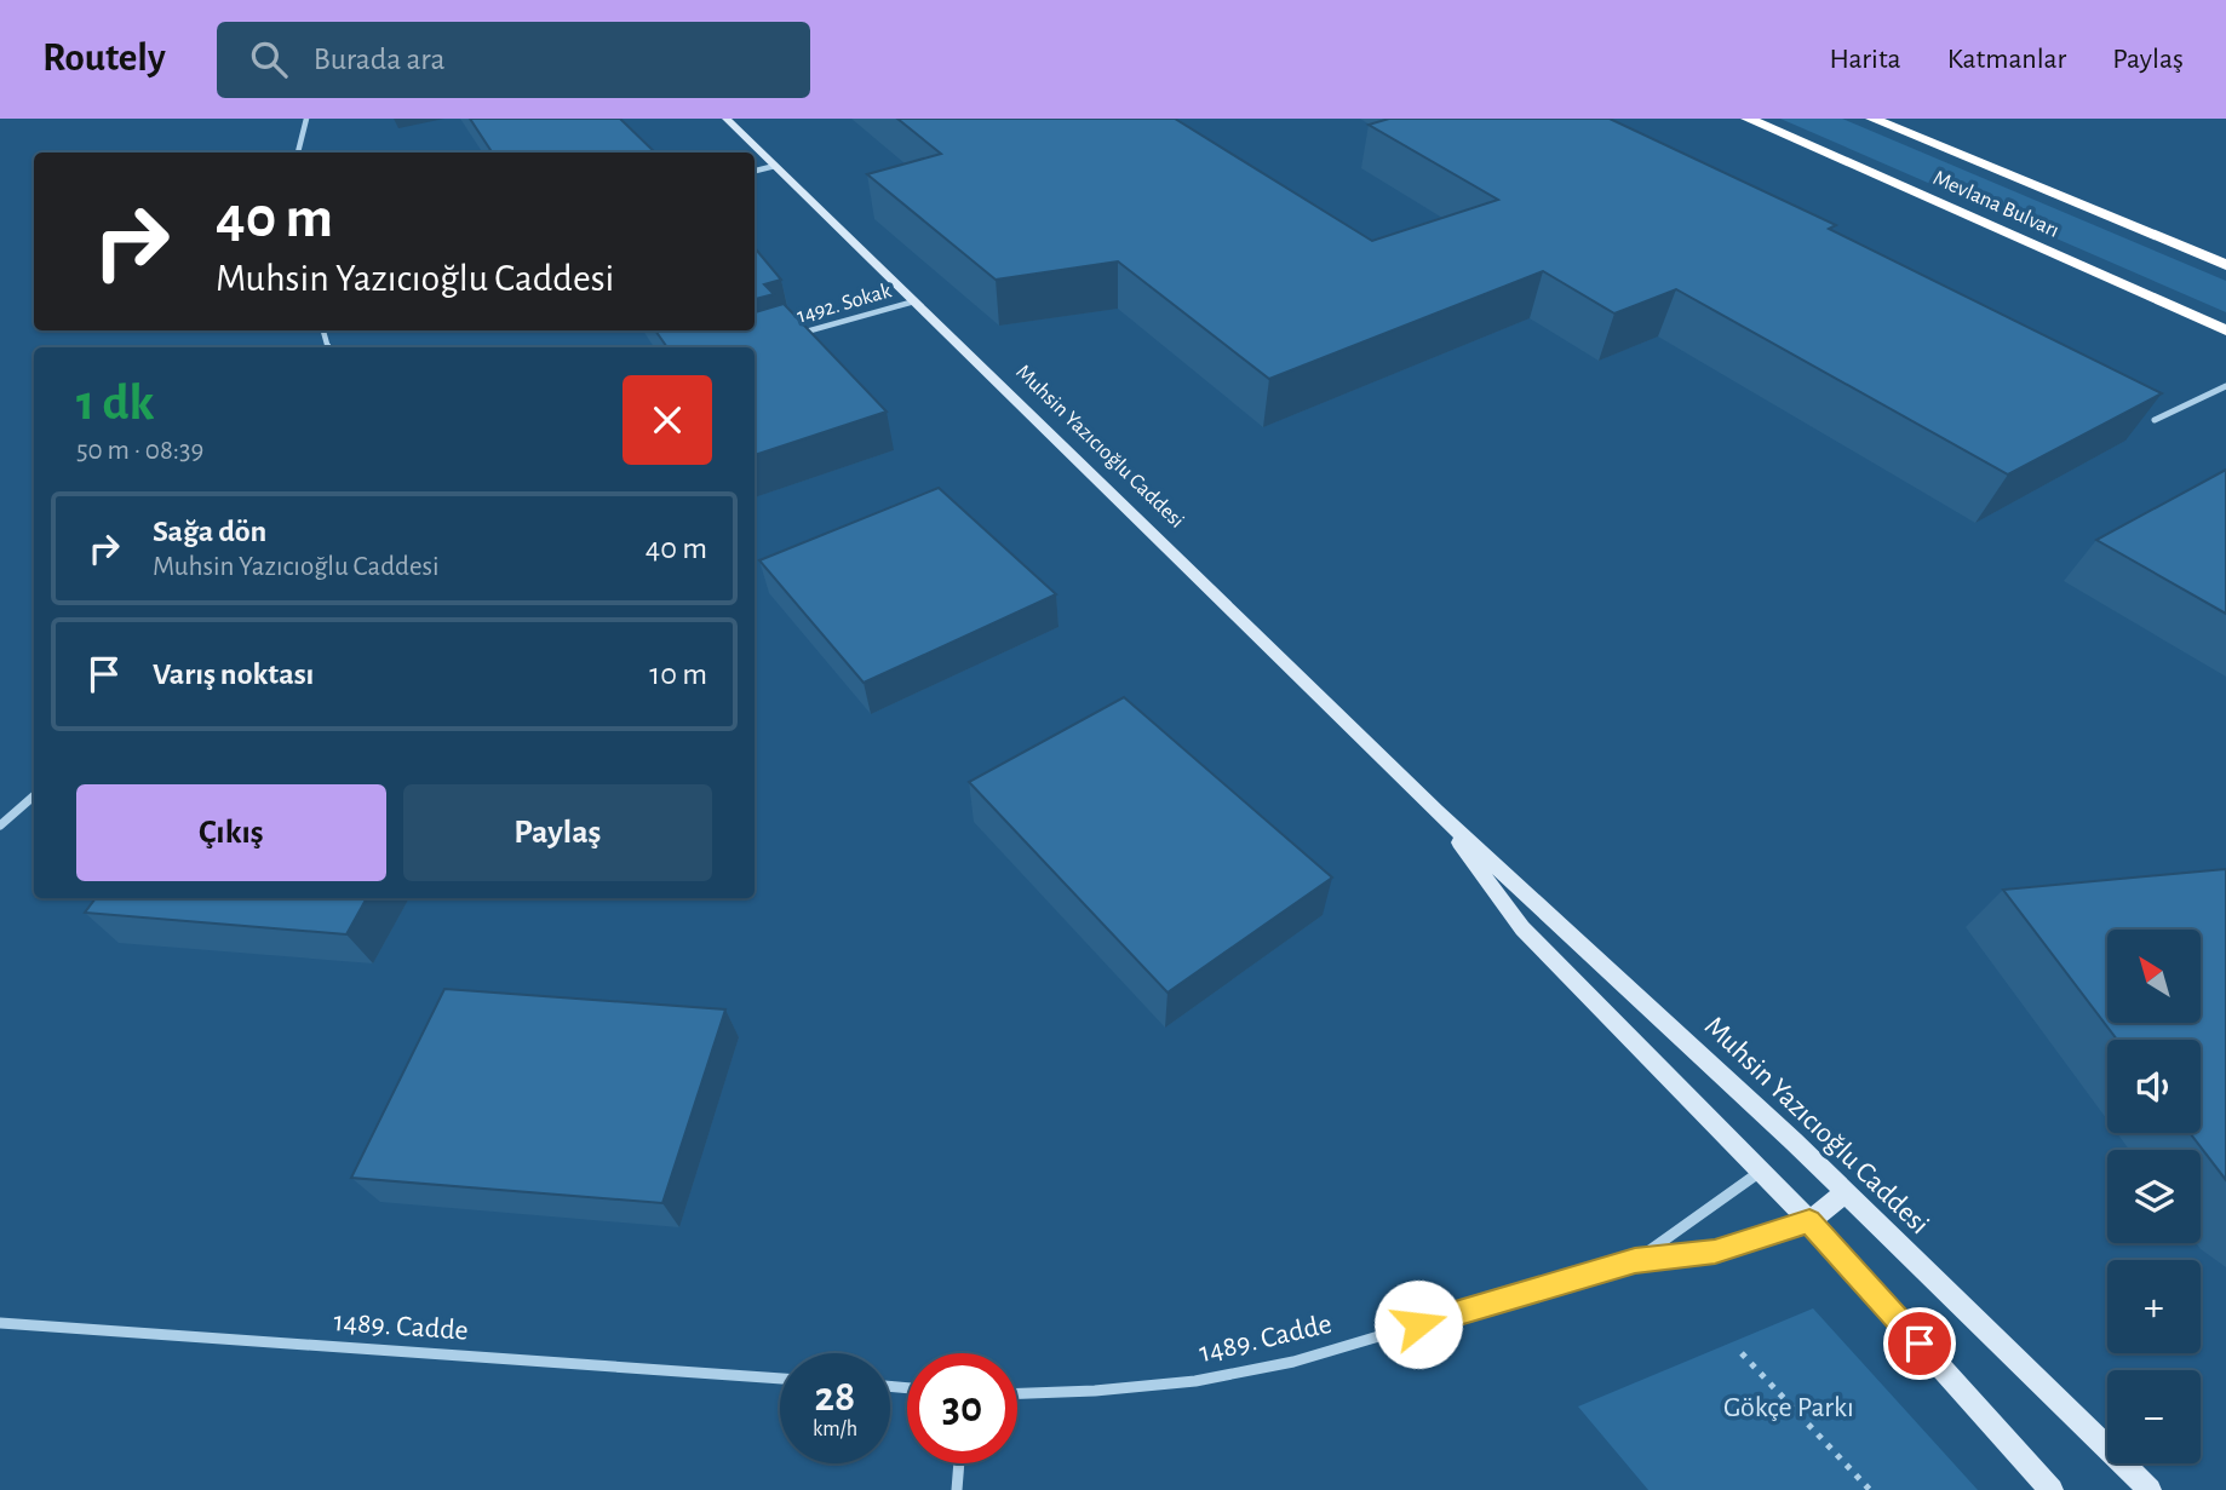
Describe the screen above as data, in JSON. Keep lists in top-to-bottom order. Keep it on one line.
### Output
{"streets":{"highway":["Mevlana Bulvarı"],"main road":["Muhsin Yazıcıoğlu Caddesi"],"street":["1492. Sokak","1489. Cadde"]},"crossings":[["1492. Sokak","Muhsin Yazıcıoğlu Caddesi"],["Muhsin Yazıcıoğlu Caddesi","1489. Cadde"]],"parks":["Gökçe Parkı"],"north":"top left","page":{"header":"Routely","search":"Burada ara","nav":["Harita","Katmanlar","Paylaş"],"turn":["40 m","Muhsin Yazıcıoğlu Caddesi"],"heading":["1 dk","50 m · 08:39"],"list":[{"name":"Sağa dön","note":"Muhsin Yazıcıoğlu Caddesi","value":"40 m"},{"name":"Varış noktası","value":"10 m"}],"buttons":["Çıkış","Paylaş"],"map_buttons":["+","−"],"speed":"28 km/h","limit":"30"}}
